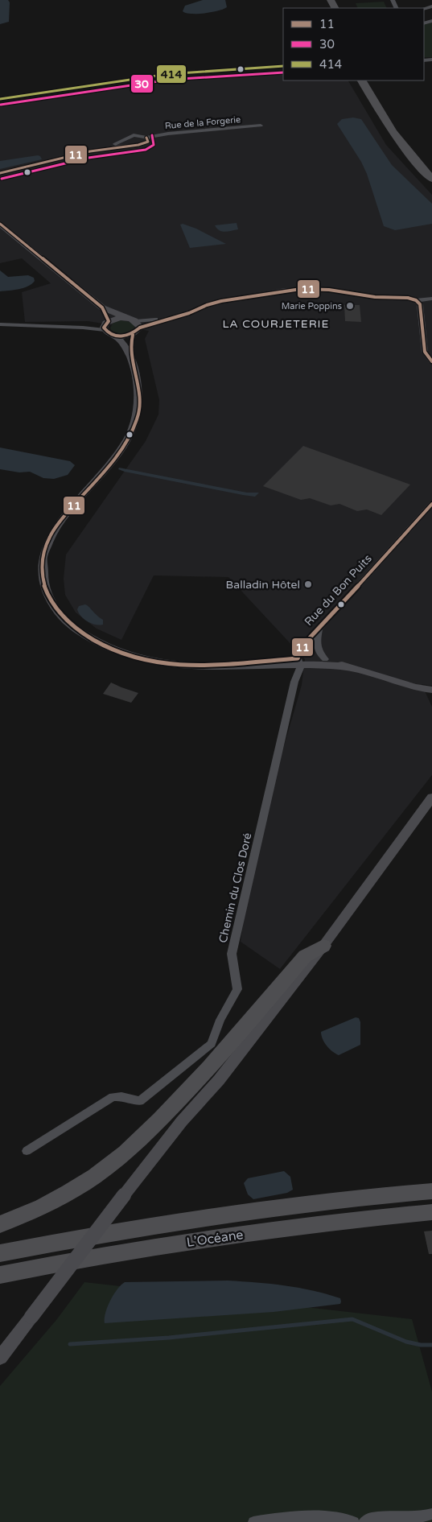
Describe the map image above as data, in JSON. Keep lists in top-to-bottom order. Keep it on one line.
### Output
{"streets":{"highway":["L’Océane"],"street":["Rue de la Forgerie","Rue du Bon Puits","Chemin du Clos Doré"]},"crossings":[["Rue du Bon Puits","Chemin du Clos Doré"]],"districts":["LA COURJETERIE"],"places":["Marie Poppins","Balladin Hôtel"],"lines":["transit line 414","transit line 30","transit line 11"],"legend":["11","30","414"]}
